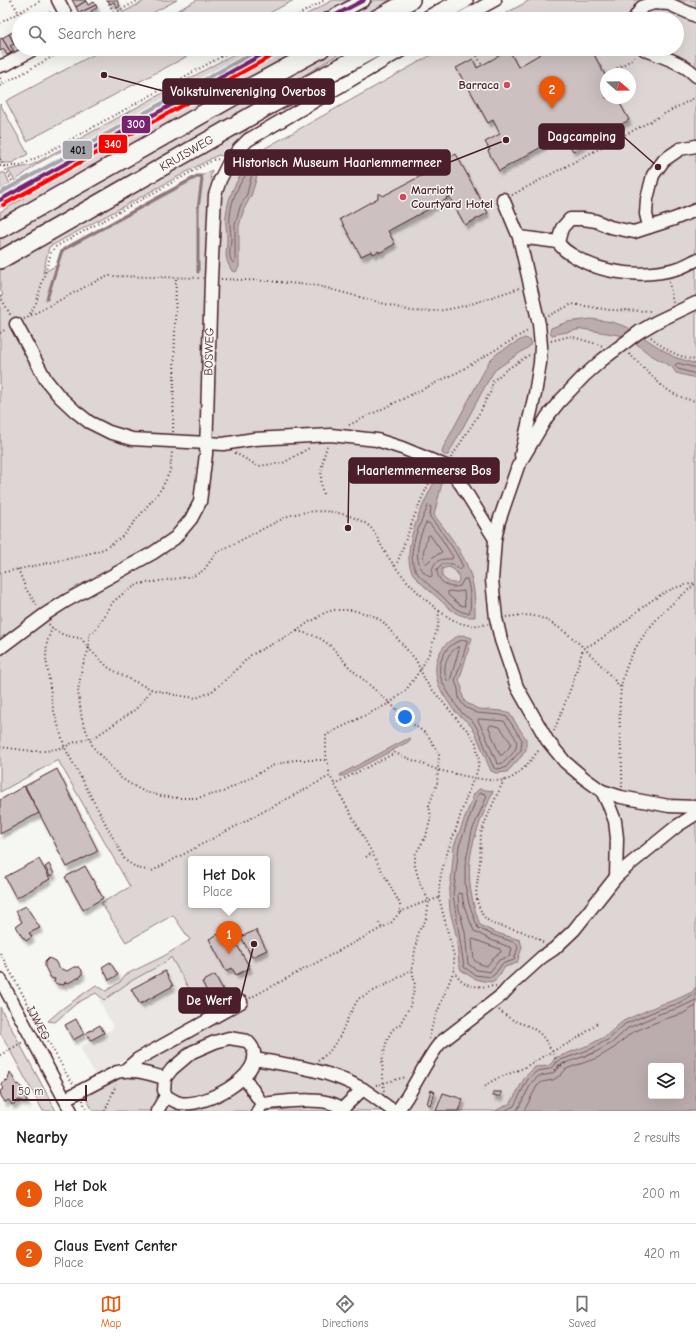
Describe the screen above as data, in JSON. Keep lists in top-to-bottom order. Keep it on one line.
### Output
{"streets":{"highway":["KRUISWEG"],"street":["BOSWEG","IJWEG"]},"places":["Volkstuinvereniging Overbos","Barraca","Historisch Museum Haarlemmermeer","Dagcamping","Marriott Courtyard Hotel","Haarlemmermeerse Bos","De Werf"],"lines":["transit line 300","transit line 340","transit line 401"],"scale_bar":"50 m","north":"right","page":{"search":"Search here","pins":["2","1"],"popup":["Het Dok","Place"],"scale":"50 m","heading":["Nearby","2 results"],"list":[{"mark":"1","name":"Het Dok","note":"Place","value":"200 m"},{"mark":"2","name":"Claus Event Center","note":"Place","value":"420 m"}],"nav":["Map","Directions","Saved"]}}
